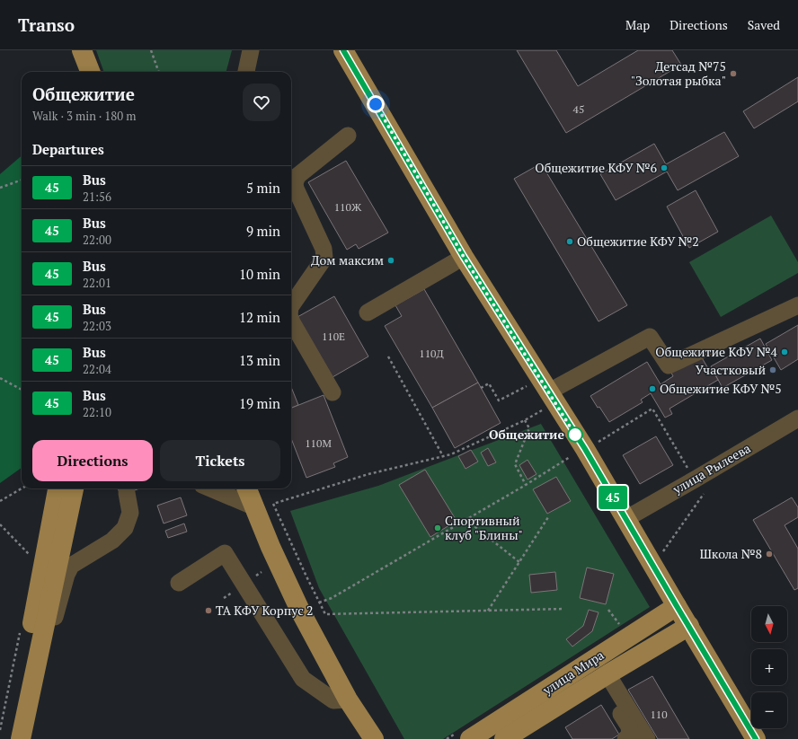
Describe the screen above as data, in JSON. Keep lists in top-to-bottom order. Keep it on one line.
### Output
{"streets":{"main road":["улица Мира"],"street":["улица Рылеева"]},"places":["Детсад №75 \"Золотая рыбка\"","Общежитие КФУ №6","Общежитие КФУ №2","Дом максим","Общежитие КФУ №4","Участковый","Общежитие КФУ №5","Общежитие","Спортивный клуб \"Блины\"","Школа №8","ТА КФУ Корпус 2"],"lines":["bus line 45"],"house_numbers":["45","110Ж","110Е","110Д","110М","110"],"north":"bottom","page":{"header":"Transo","nav":["Map","Directions","Saved"],"on_map":"45","heading":[["Общежитие","Walk · 3 min · 180 m"],"Departures"],"list":[{"mark":"45","name":"Bus","note":"21:56","value":"5 min"},{"mark":"45","name":"Bus","note":"22:00","value":"9 min"},{"mark":"45","name":"Bus","note":"22:01","value":"10 min"},{"mark":"45","name":"Bus","note":"22:03","value":"12 min"},{"mark":"45","name":"Bus","note":"22:04","value":"13 min"},{"mark":"45","name":"Bus","note":"22:10","value":"19 min"}],"buttons":["Directions","Tickets"],"map_buttons":["+","−"]}}
